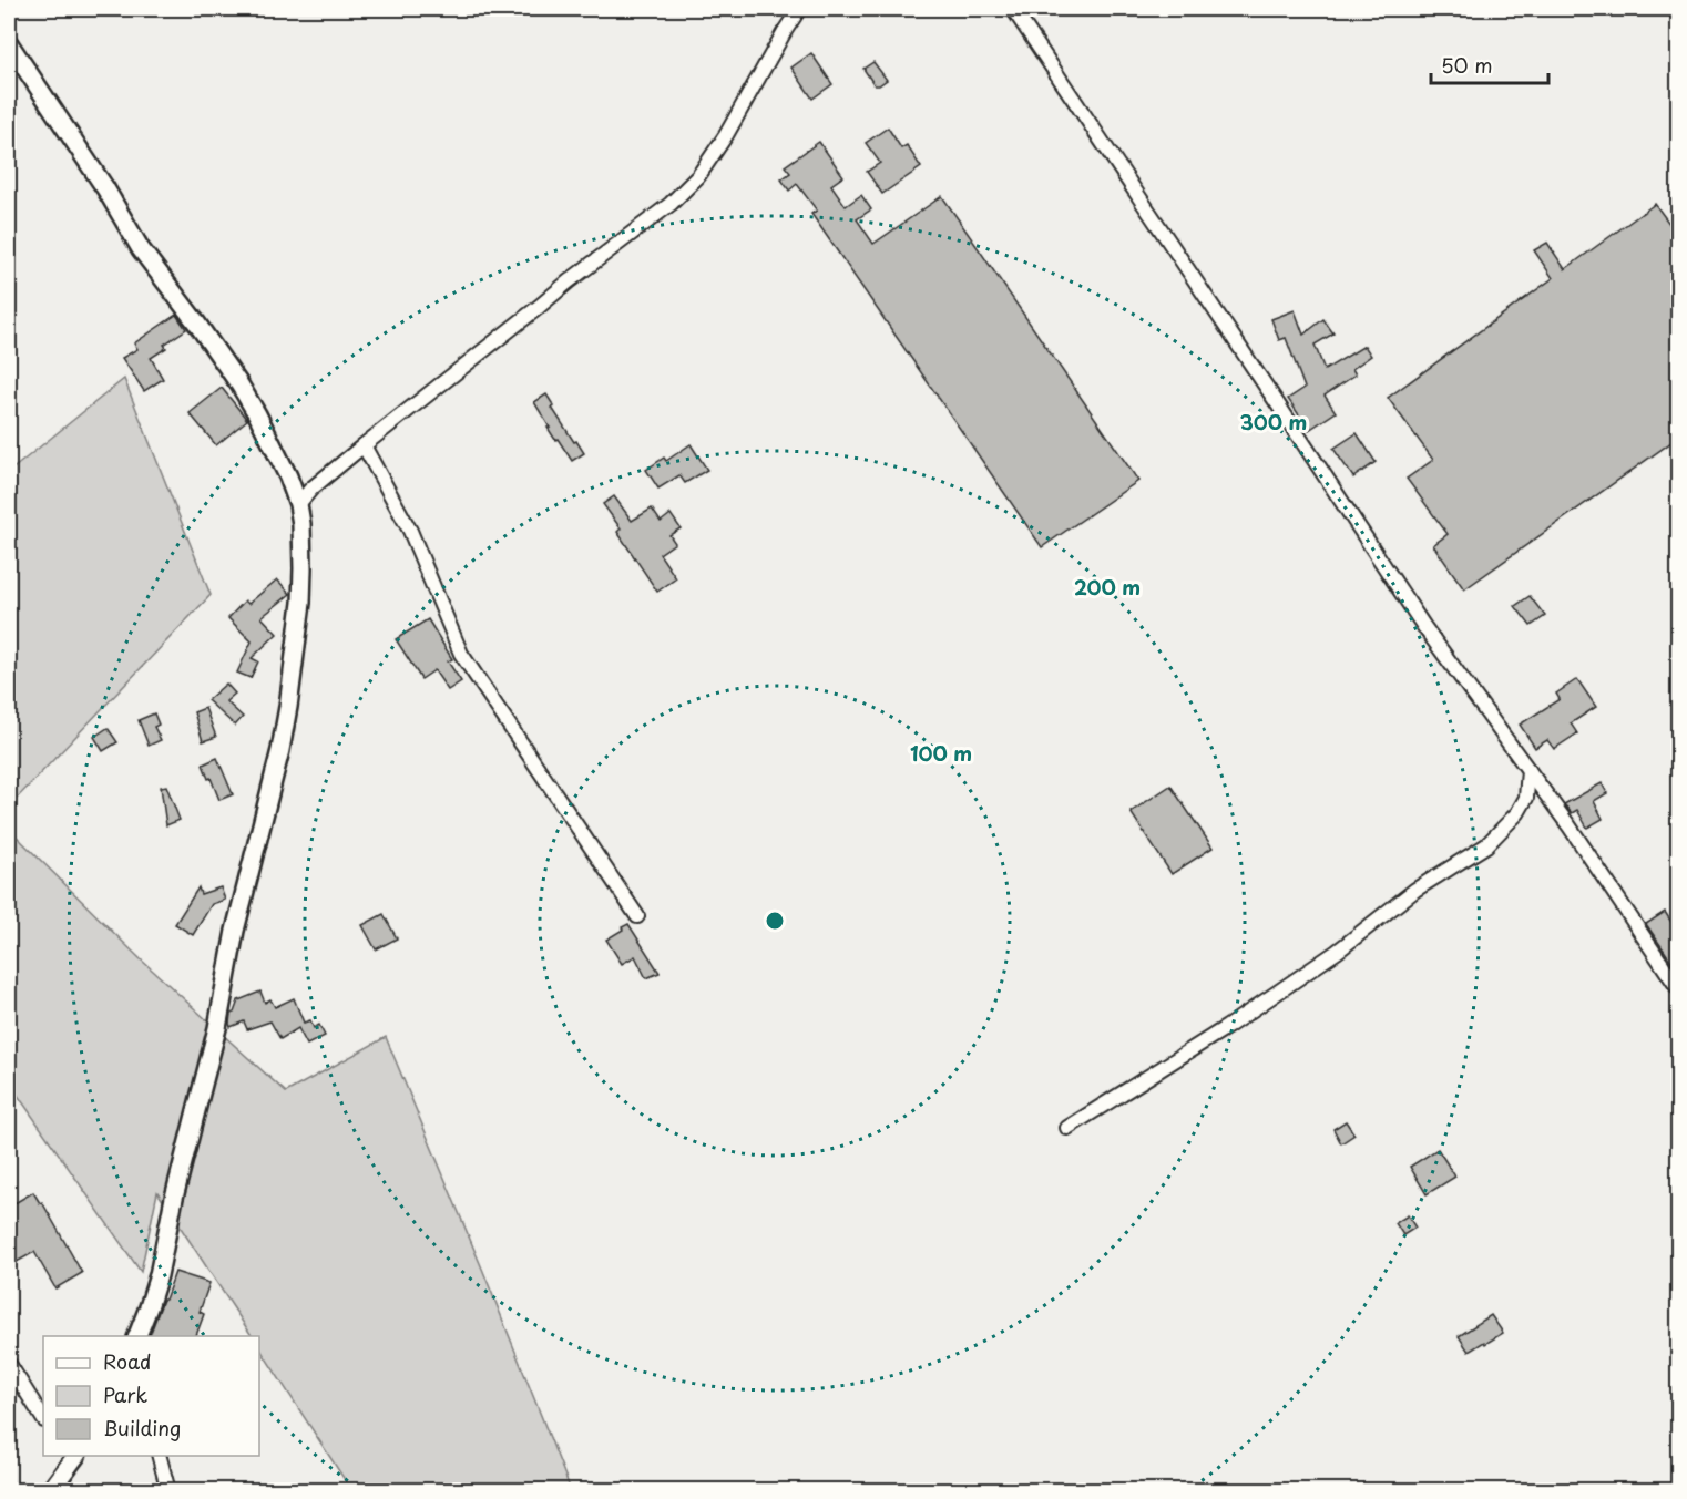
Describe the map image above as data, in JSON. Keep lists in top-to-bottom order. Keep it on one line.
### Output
{"legend":["Road","Park","Building"],"scale_bar":"50 m","rings":["300 m","200 m","100 m"]}
